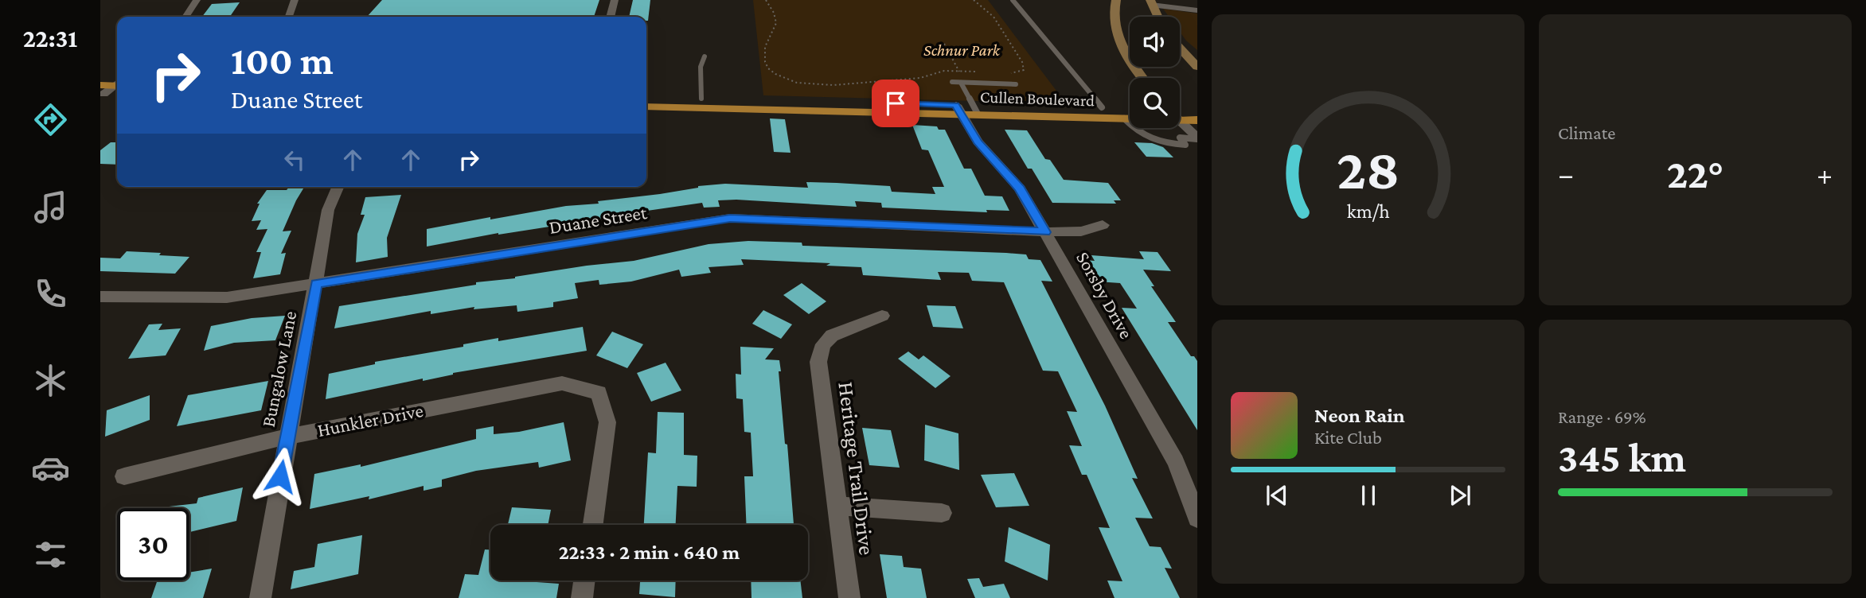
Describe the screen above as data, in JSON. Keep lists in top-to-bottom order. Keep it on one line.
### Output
{"streets":{"main road":["Cullen Boulevard"],"street":["Duane Street","Sorsby Drive","Bungalow Lane","Hunkler Drive","Heritage Trail Drive"]},"crossings":[["Cullen Boulevard","Sorsby Drive"],["Duane Street","Sorsby Drive"],["Duane Street","Bungalow Lane"],["Bungalow Lane","Hunkler Drive"]],"parks":["Schnur Park"],"page":{"tabs":"22:31","tile":["Climate",["Range · 69%","345 km"]],"turn":["100 m","Duane Street"],"heat":["−","22°","+"],"song":["Neon Rain","Kite Club"],"limit":"30","trip":"22:33 · 2 min · 640 m","gauge":["28","km/h"]}}
